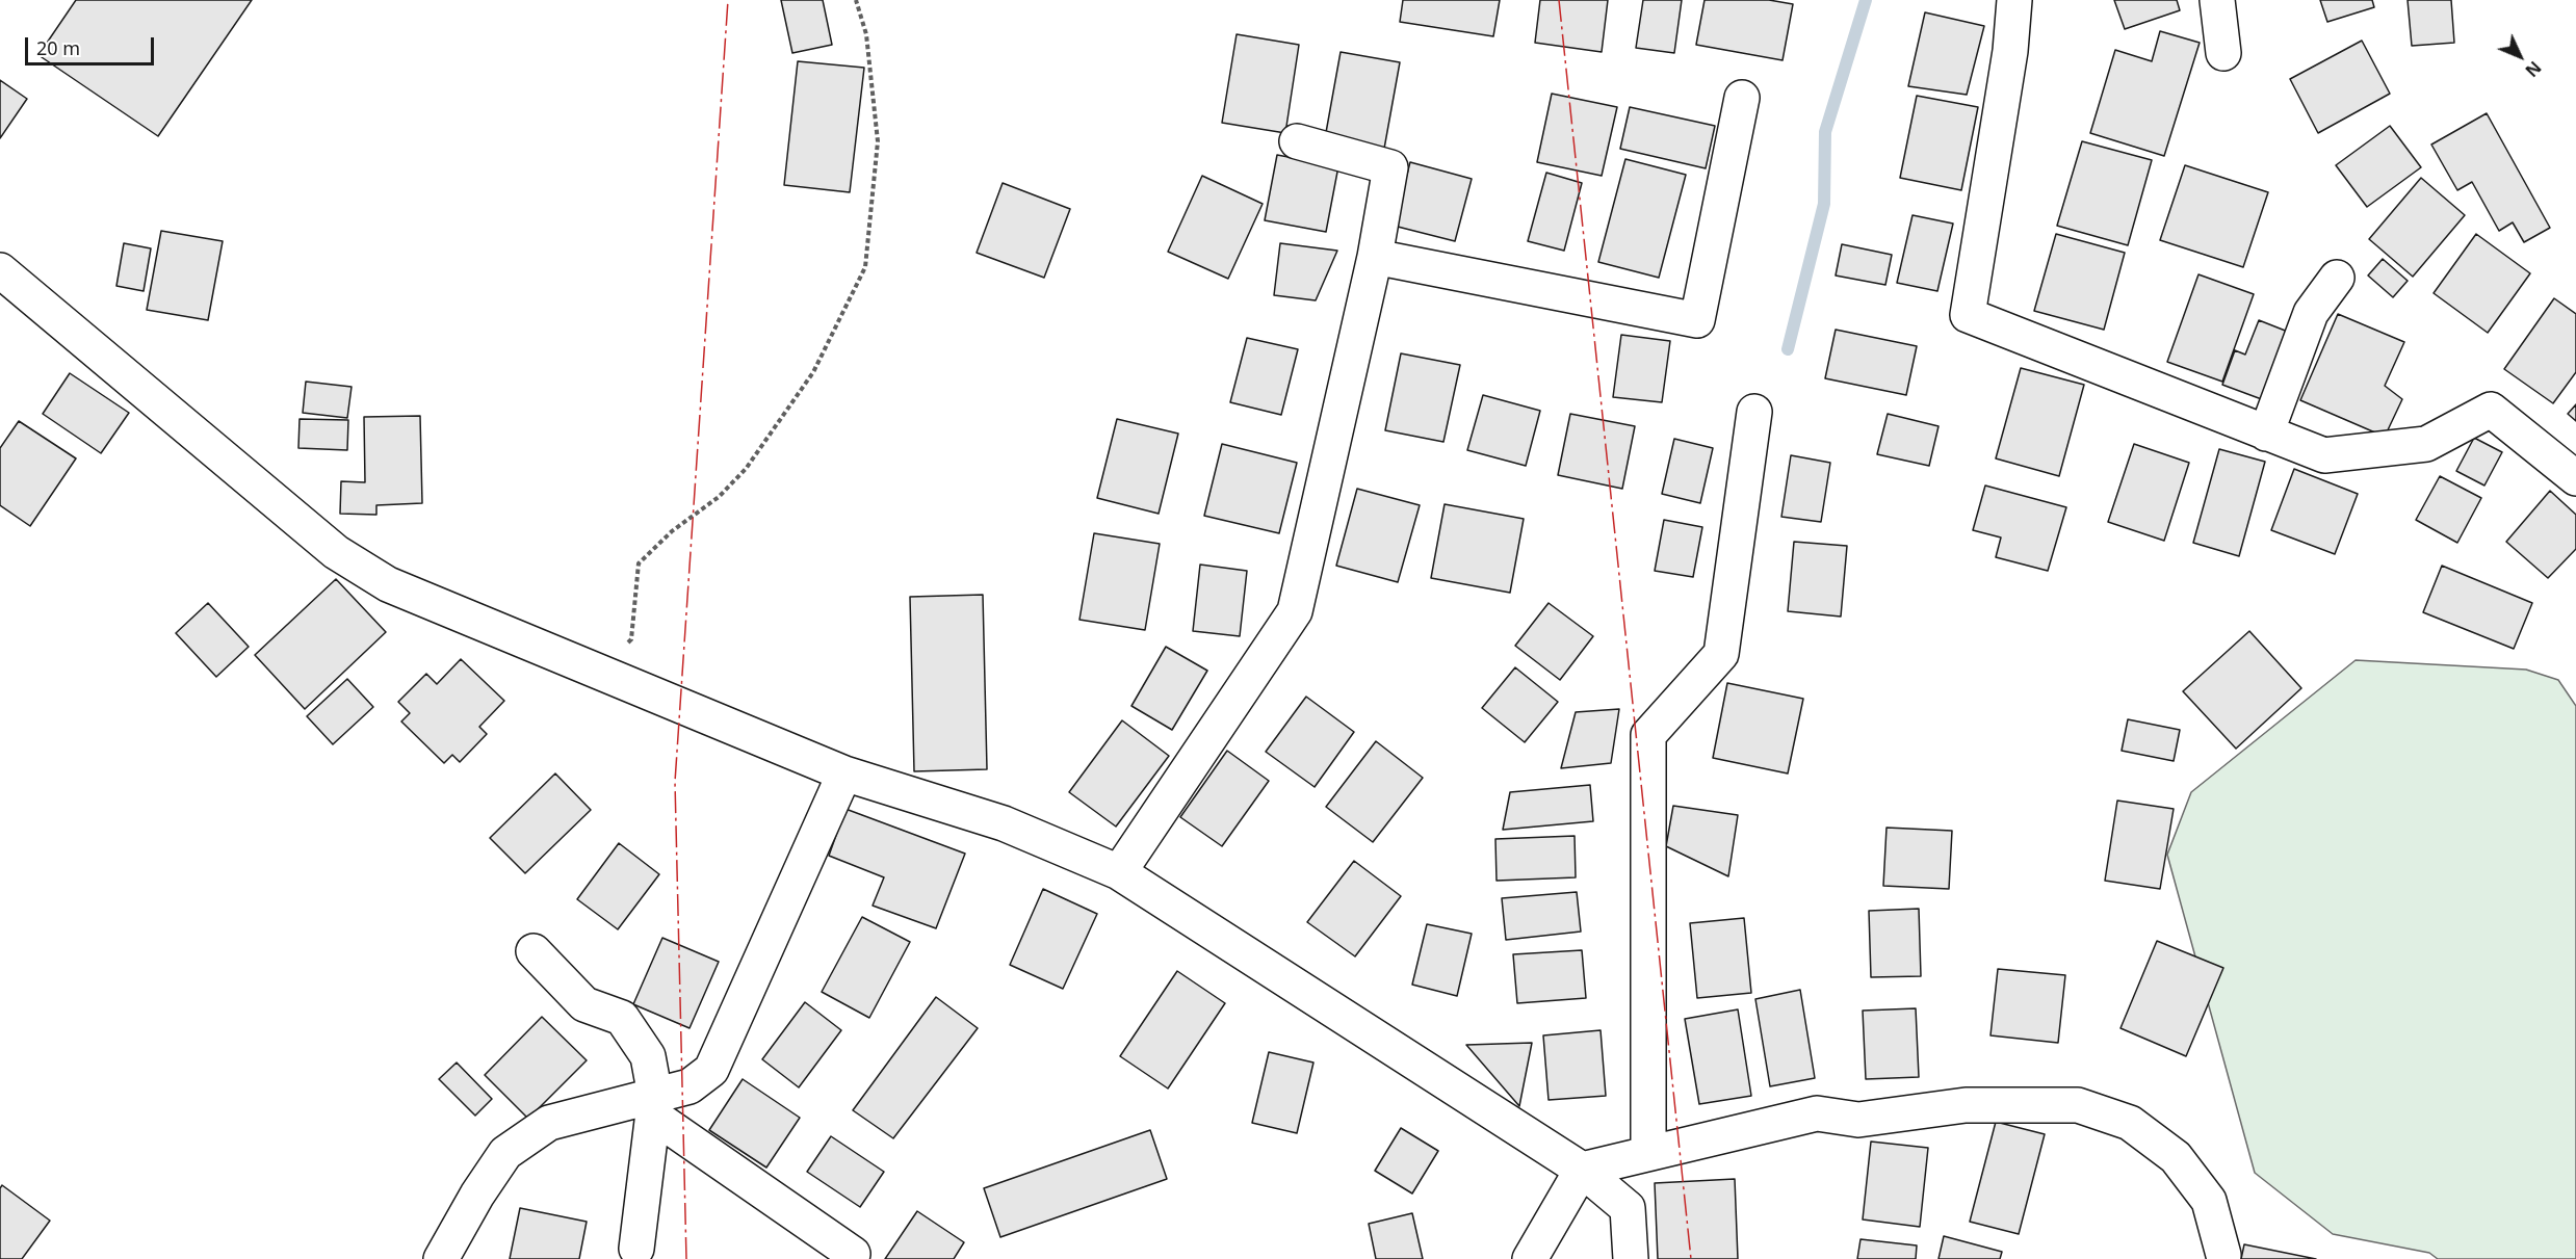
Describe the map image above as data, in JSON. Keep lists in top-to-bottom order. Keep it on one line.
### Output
{"scale_bar":"20 m","north":"bottom right"}
